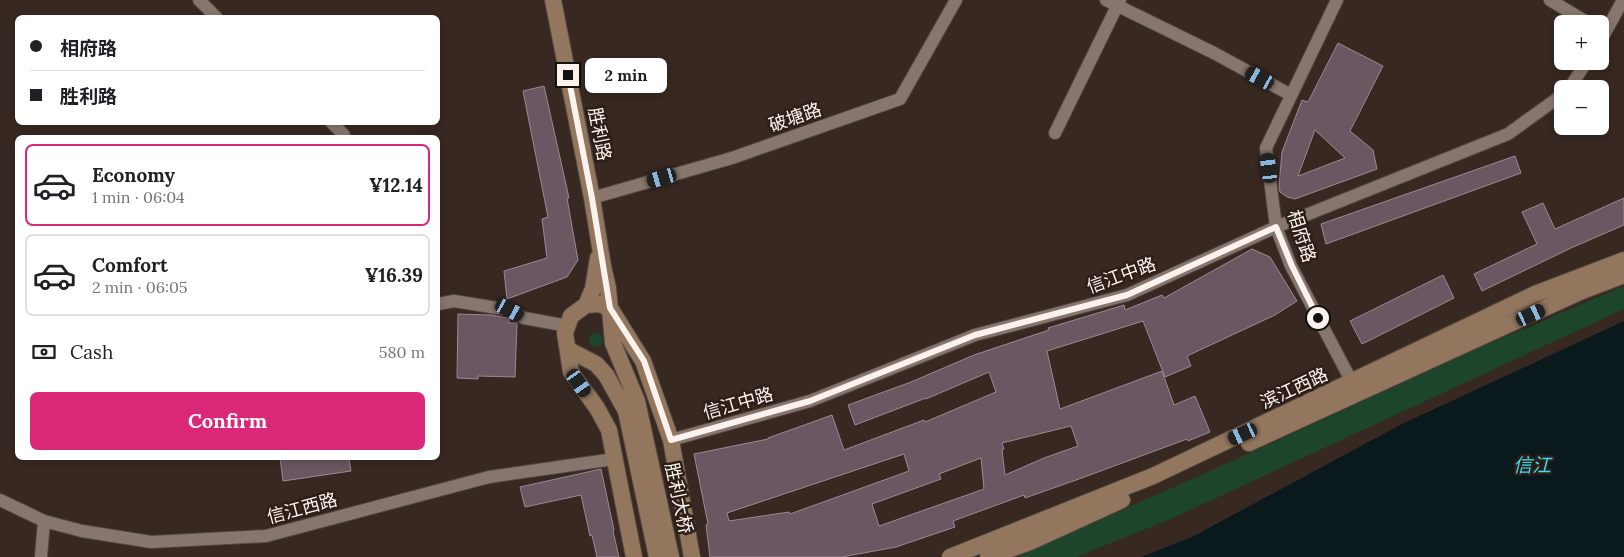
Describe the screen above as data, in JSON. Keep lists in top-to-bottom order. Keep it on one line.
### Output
{"streets":{"main road":["胜利路","滨江西路","胜利大桥"],"street":["破塘路","相府路","信江中路","信江西路"]},"crossings":[["破塘路","胜利路"],["胜利路","胜利大桥"],["相府路","信江中路"],["相府路","滨江西路"]],"water":["信江"],"page":{"map_buttons":["+","−"],"banner":["相府路","胜利路"],"bubble":"2 min","list":[{"name":"Economy","note":"1 min · 06:04","value":"¥12.14"},{"name":"Comfort","note":"2 min · 06:05","value":"¥16.39"}],"pay":["Cash","580 m"],"buttons":"Confirm"}}
